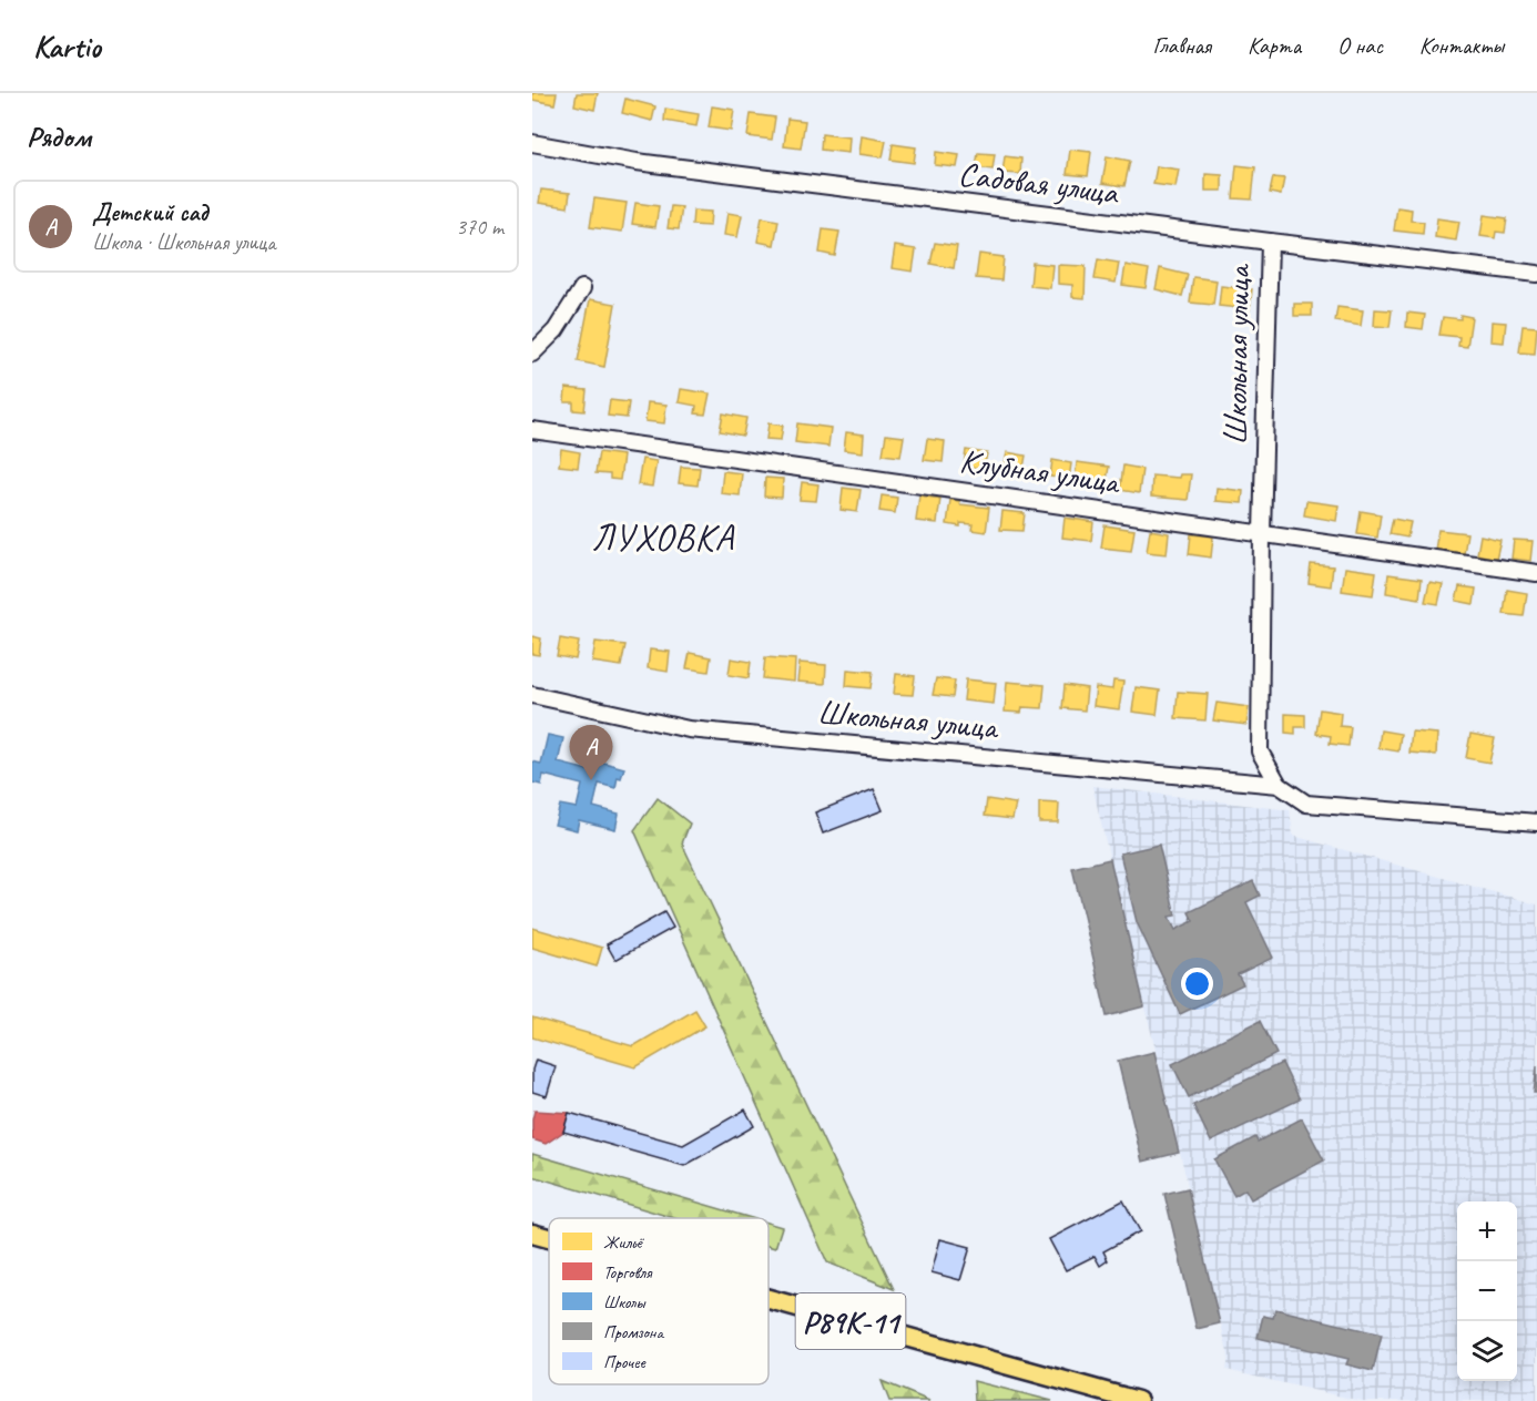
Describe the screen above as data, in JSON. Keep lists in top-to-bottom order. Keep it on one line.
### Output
{"streets":{"main road":["Р89К-11"],"street":["Садовая улица","Школьная улица","Клубная улица"]},"crossings":[["Садовая улица","Школьная улица"],["Школьная улица","Клубная улица"]],"districts":["ЛУХОВКА"],"legend":["Жильё","Торговля","Школы","Промзона","Прочее"],"page":{"header":"Kartio","nav":["Главная","Карта","О нас","Контакты"],"heading":"Рядом","list":[{"mark":"A","name":"Детский сад","note":"Школа · Школьная улица","value":"370 m"}],"pins":"A","map_buttons":["+","−"]}}
